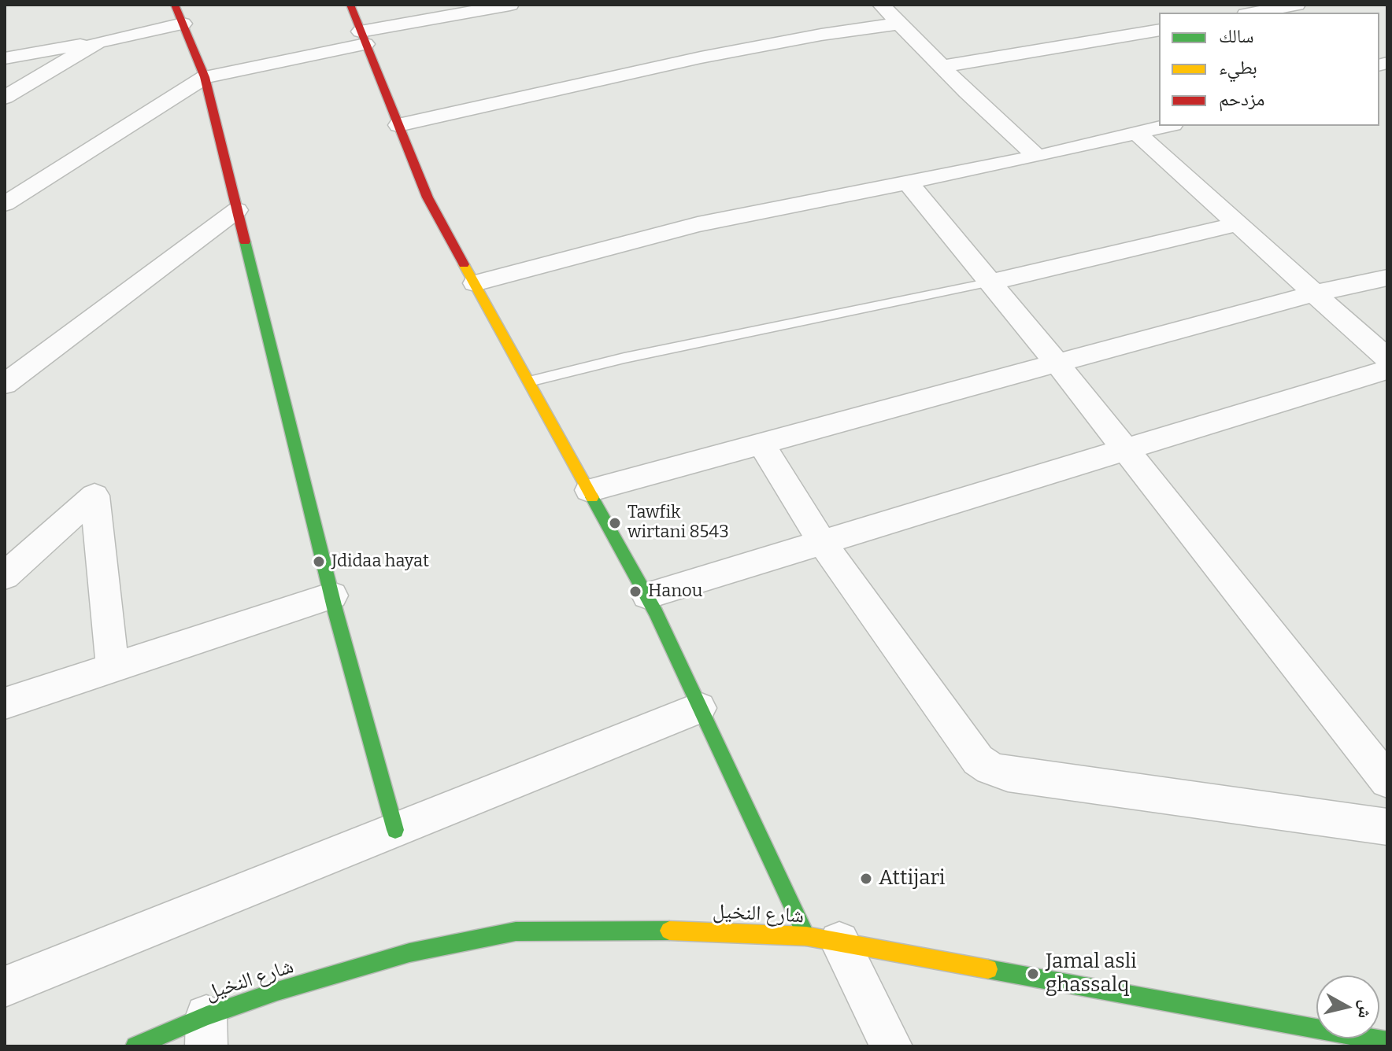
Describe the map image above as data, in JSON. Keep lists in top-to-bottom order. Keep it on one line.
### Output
{"streets":{"street":["شارع النخيل"]},"places":["Tawfik wirtani 8543","Jdidaa hayat","Hanou","Attijari","Jamal asli ghassalq"],"legend":["سالك","بطيء","مزدحم"],"north":"right"}
